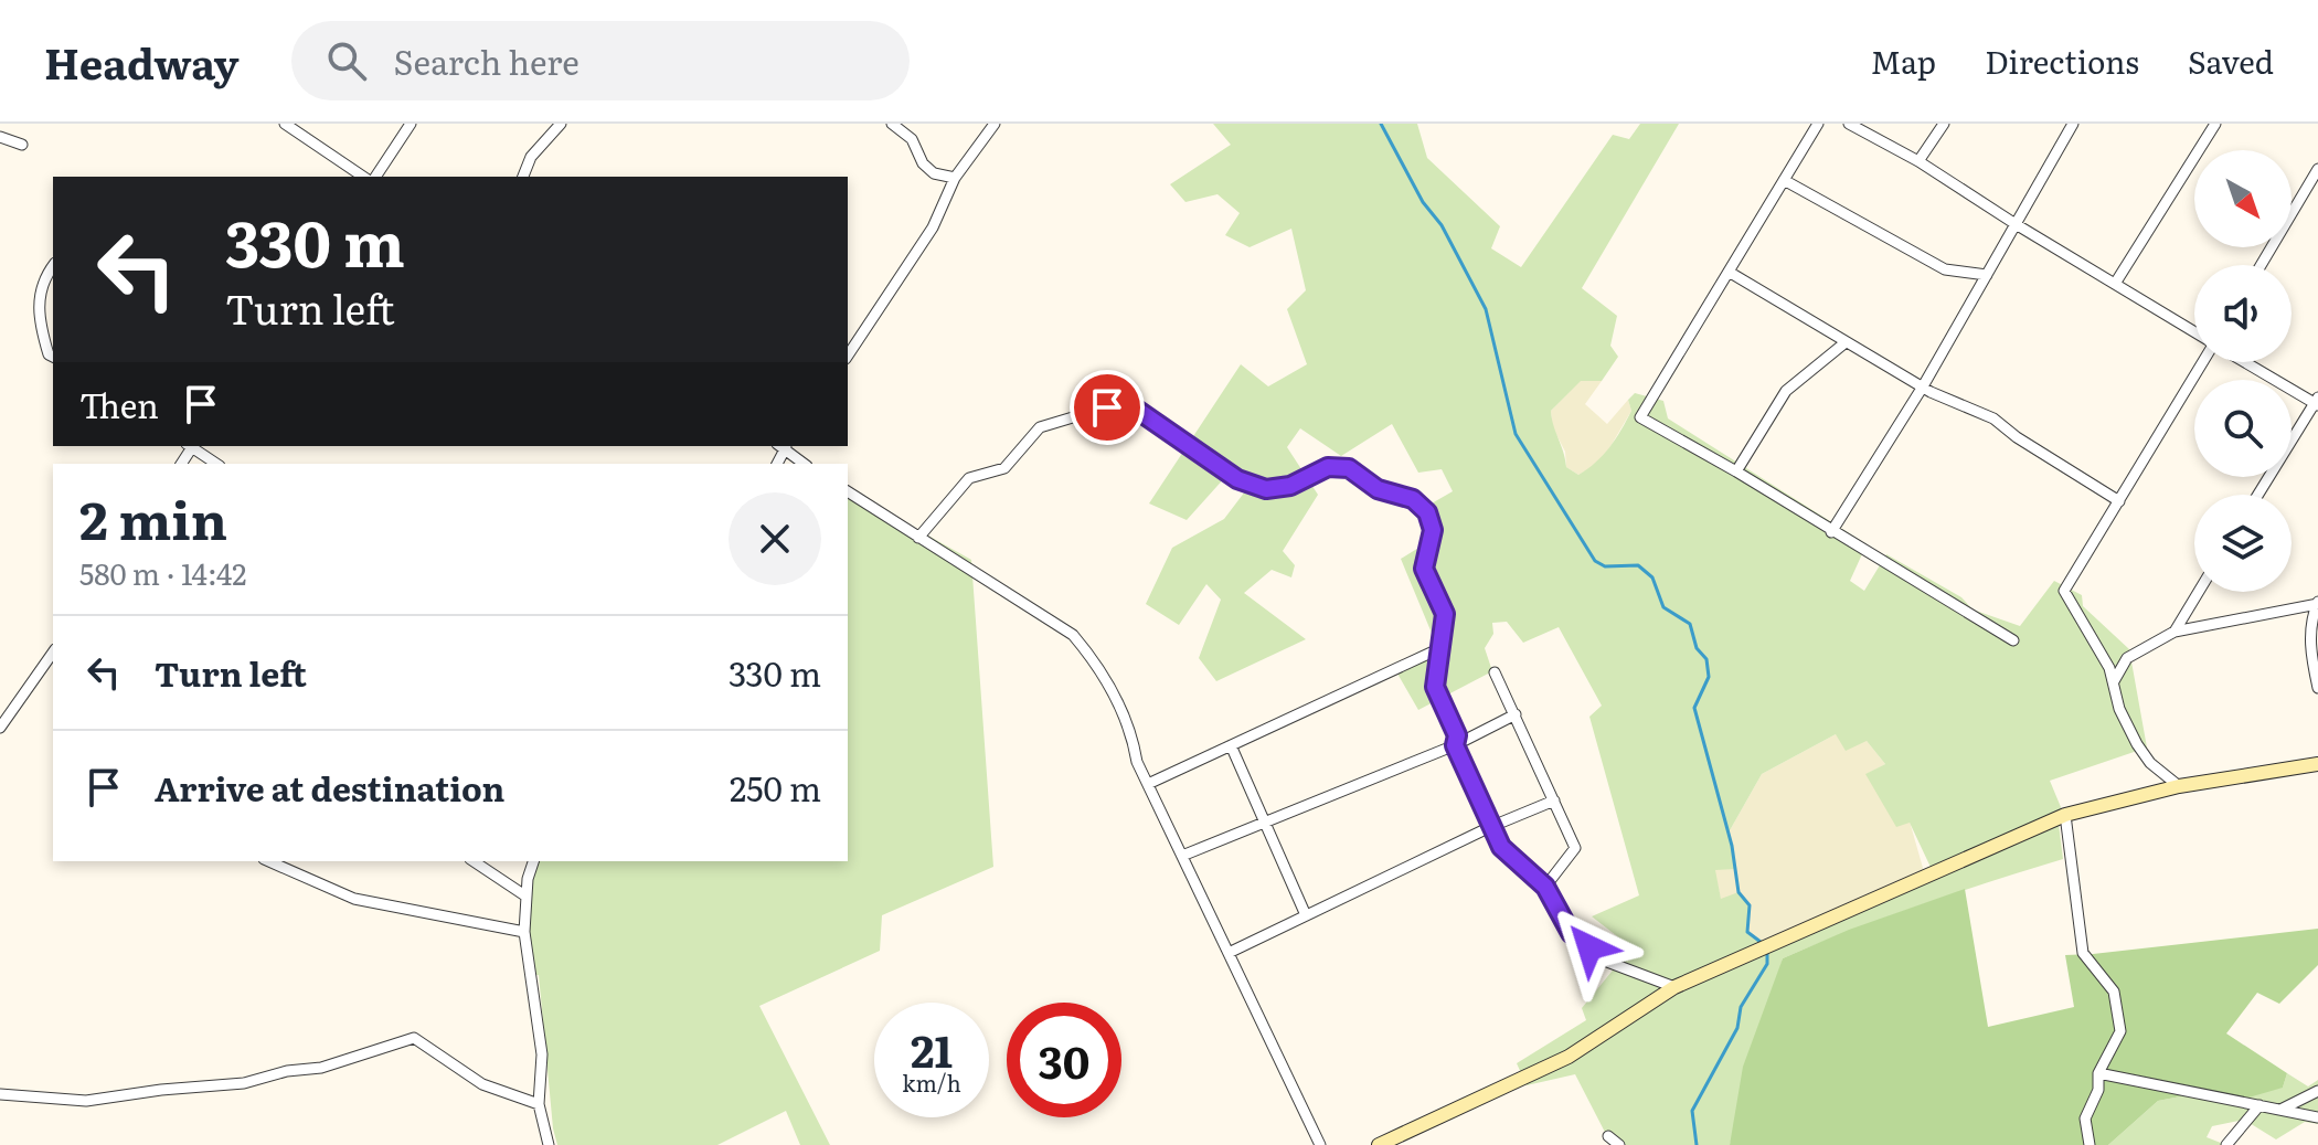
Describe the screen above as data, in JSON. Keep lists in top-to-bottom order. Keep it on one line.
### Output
{"north":"bottom right","page":{"header":"Headway","search":"Search here","nav":["Map","Directions","Saved"],"turn":["330 m","Turn left"],"then":"Then","heading":["2 min","580 m · 14:42"],"list":[{"name":"Turn left","value":"330 m"},{"name":"Arrive at destination","value":"250 m"}],"speed":"21 km/h","limit":"30"}}
